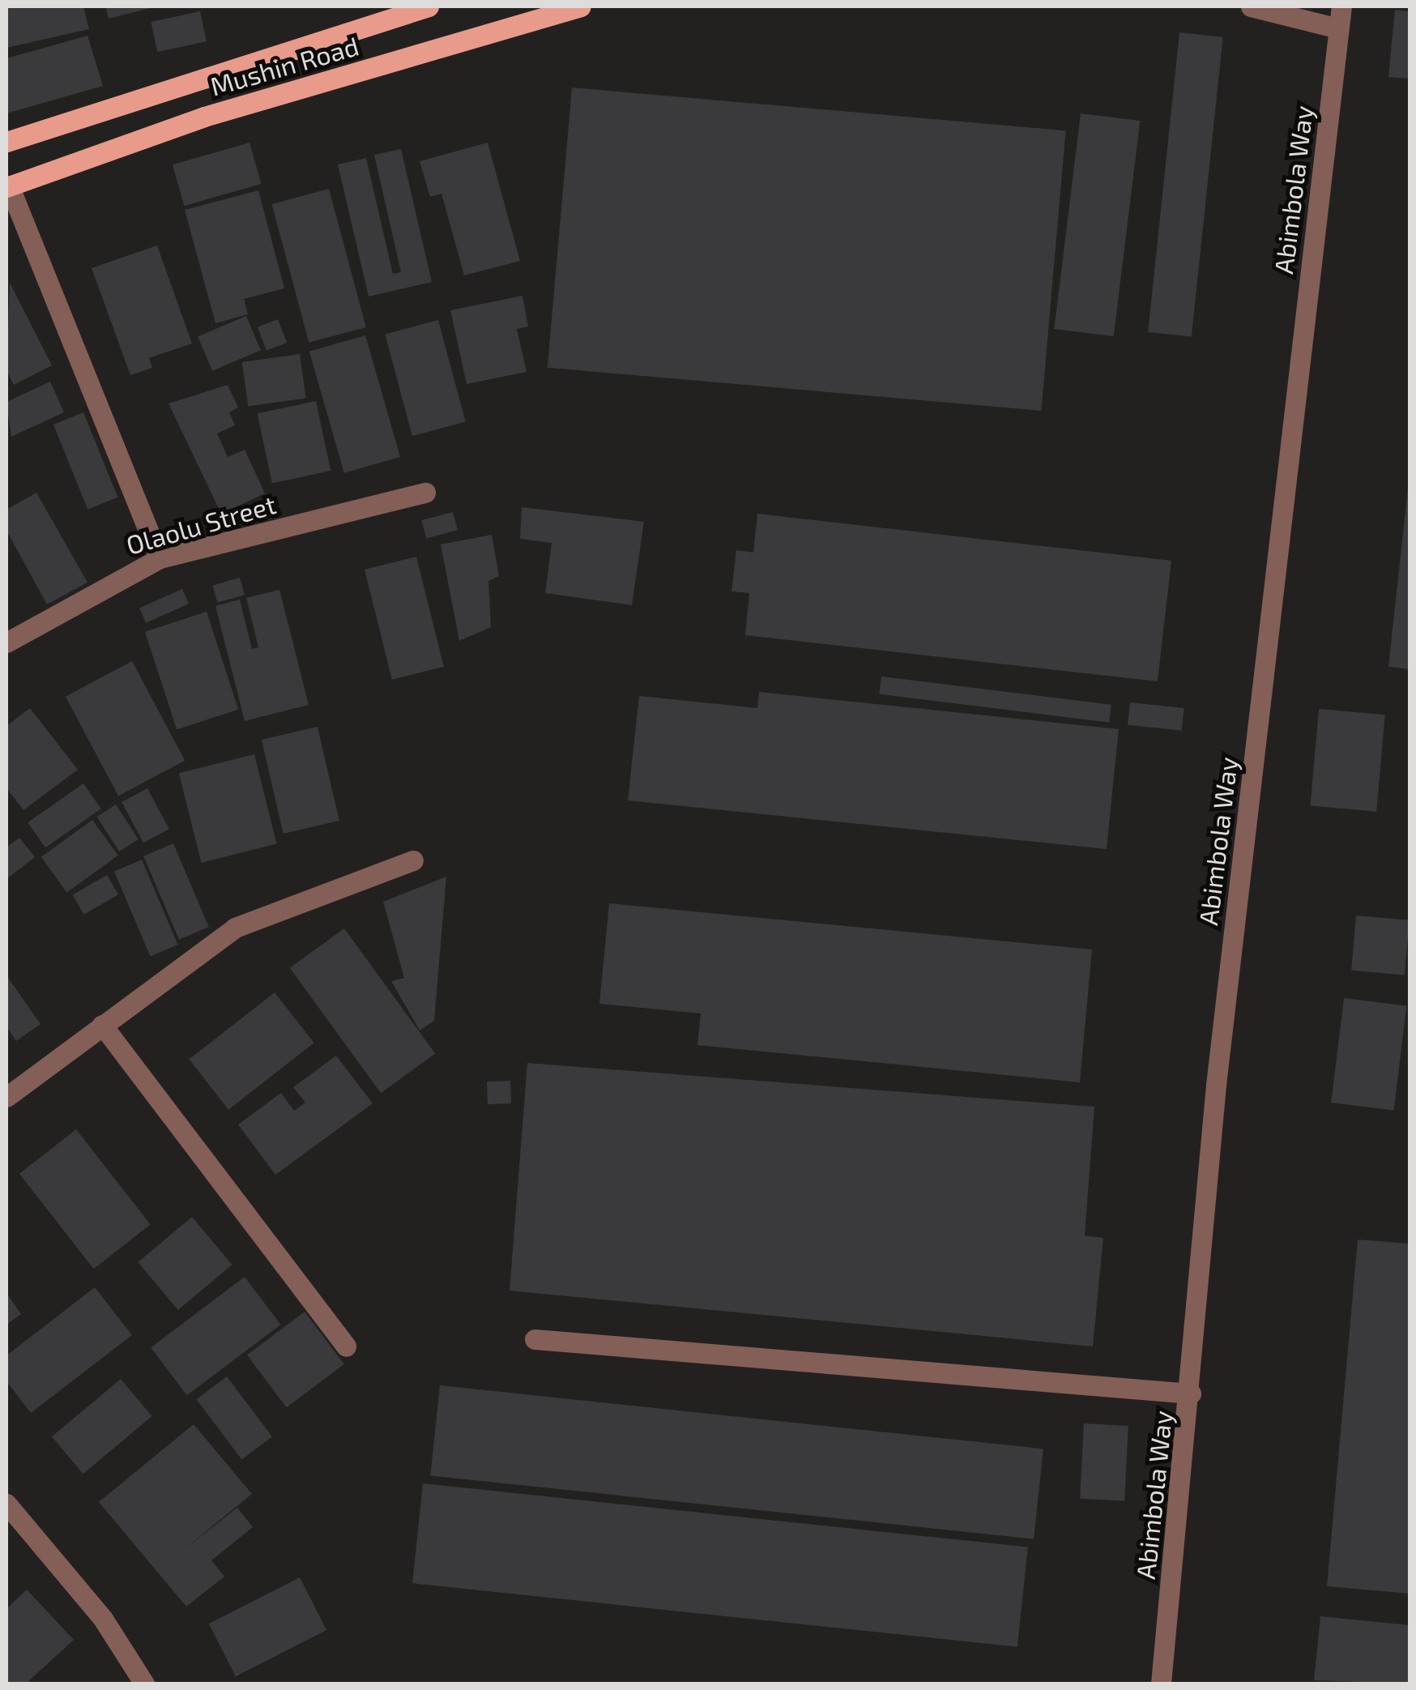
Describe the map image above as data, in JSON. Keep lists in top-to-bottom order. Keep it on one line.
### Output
{"streets":{"main road":["Mushin Road"],"street":["Abimbola Way","Olaolu Street"]}}
